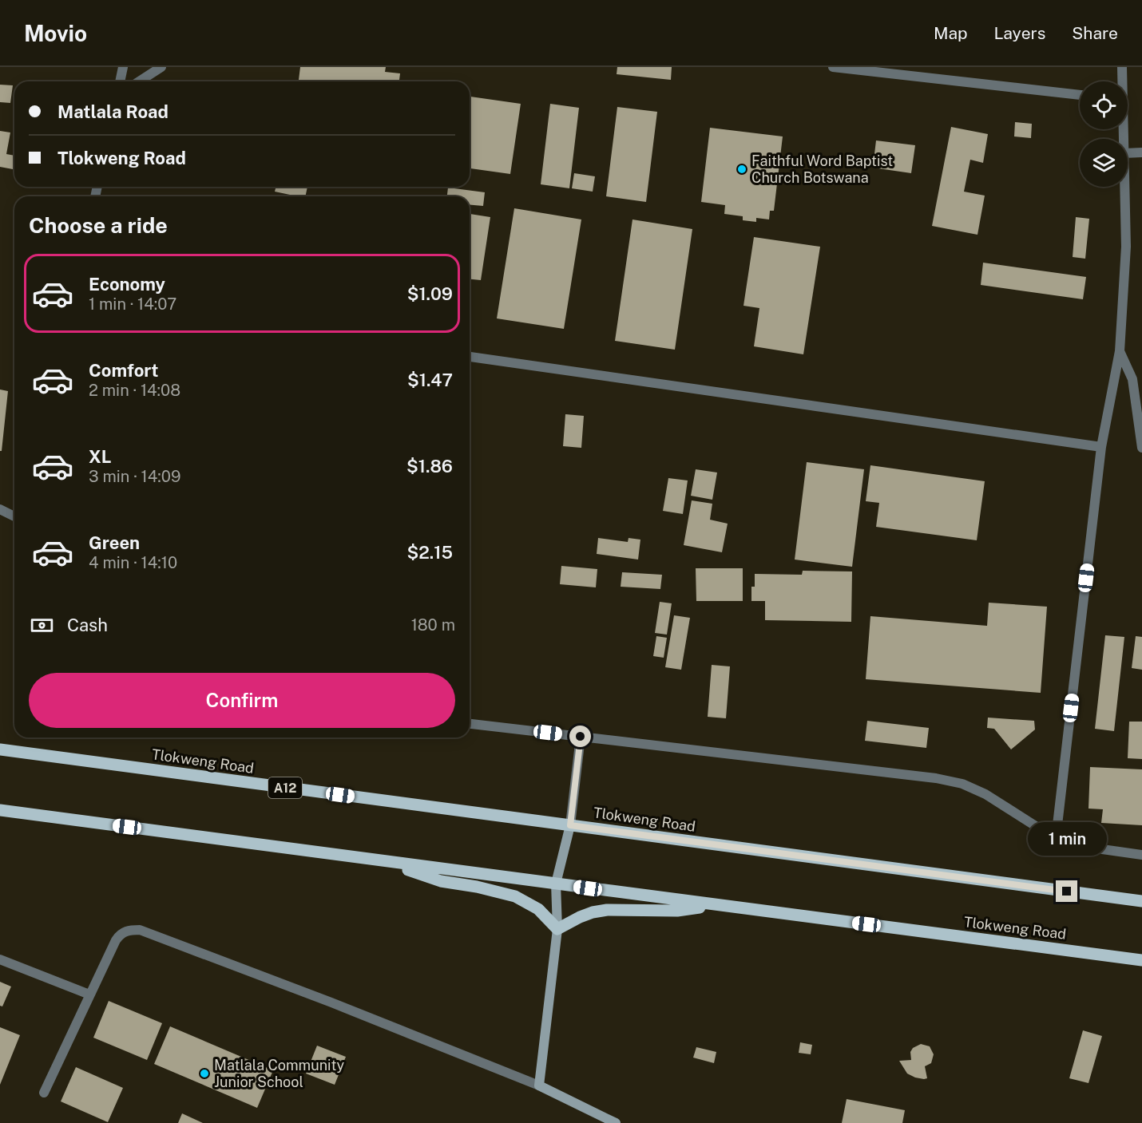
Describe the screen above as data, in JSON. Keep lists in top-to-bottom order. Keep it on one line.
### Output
{"streets":{"main road":["Tlokweng Road","A12"]},"places":["Faithful Word Baptist Church Botswana","Matlala Community Junior School"],"page":{"header":"Movio","nav":["Map","Layers","Share"],"banner":["Matlala Road","Tlokweng Road"],"heading":"Choose a ride","list":[{"name":"Economy","note":"1 min · 14:07","value":"$1.09"},{"name":"Comfort","note":"2 min · 14:08","value":"$1.47"},{"name":"XL","note":"3 min · 14:09","value":"$1.86"},{"name":"Green","note":"4 min · 14:10","value":"$2.15"}],"pay":["Cash","180 m"],"buttons":"Confirm","bubble":"1 min"}}
